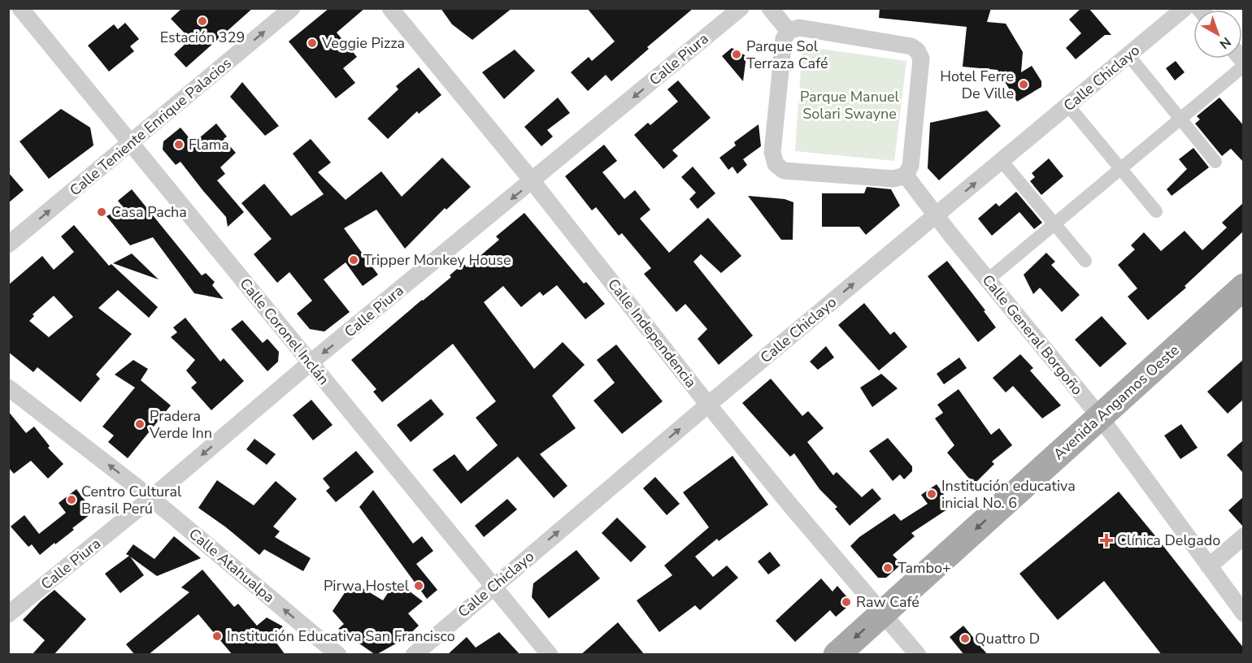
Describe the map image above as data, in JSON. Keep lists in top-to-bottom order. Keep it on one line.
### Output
{"streets":{"main road":["Avenida Angamos Oeste"],"street":["Calle Piura","Calle Chiclayo","Calle Teniente Enrique Palacios","Calle Coronel Inclán","Calle Independencia","Calle General Borgoño","Calle Atahualpa"]},"crossings":[["Calle Piura","Calle Coronel Inclán"],["Calle Piura","Calle Independencia"],["Calle Piura","Calle Atahualpa"],["Calle Chiclayo","Calle Coronel Inclán"],["Calle Chiclayo","Calle Independencia"],["Calle Chiclayo","Calle General Borgoño"],["Calle Teniente Enrique Palacios","Calle Coronel Inclán"],["Calle Independencia","Avenida Angamos Oeste"],["Calle General Borgoño","Avenida Angamos Oeste"]],"one_way":["Calle Piura","Calle Chiclayo","Calle Teniente Enrique Palacios","Calle Atahualpa"],"parks":["Parque Manuel Solari Swayne"],"places":{"other":["Estación 329","Veggie Pizza","Parque Sol Terraza Café","Hotel Ferre De Ville","Flama","Casa Pacha","Tripper Monkey House","Pradera Verde Inn","Institución educativa inicial No. 6","Centro Cultural Brasil Perú","Tambo+","Pirwa Hostel","Raw Café","Institución Educativa San Francisco","Quattro D"],"health":["Clínica Delgado"]},"north":"bottom right"}
